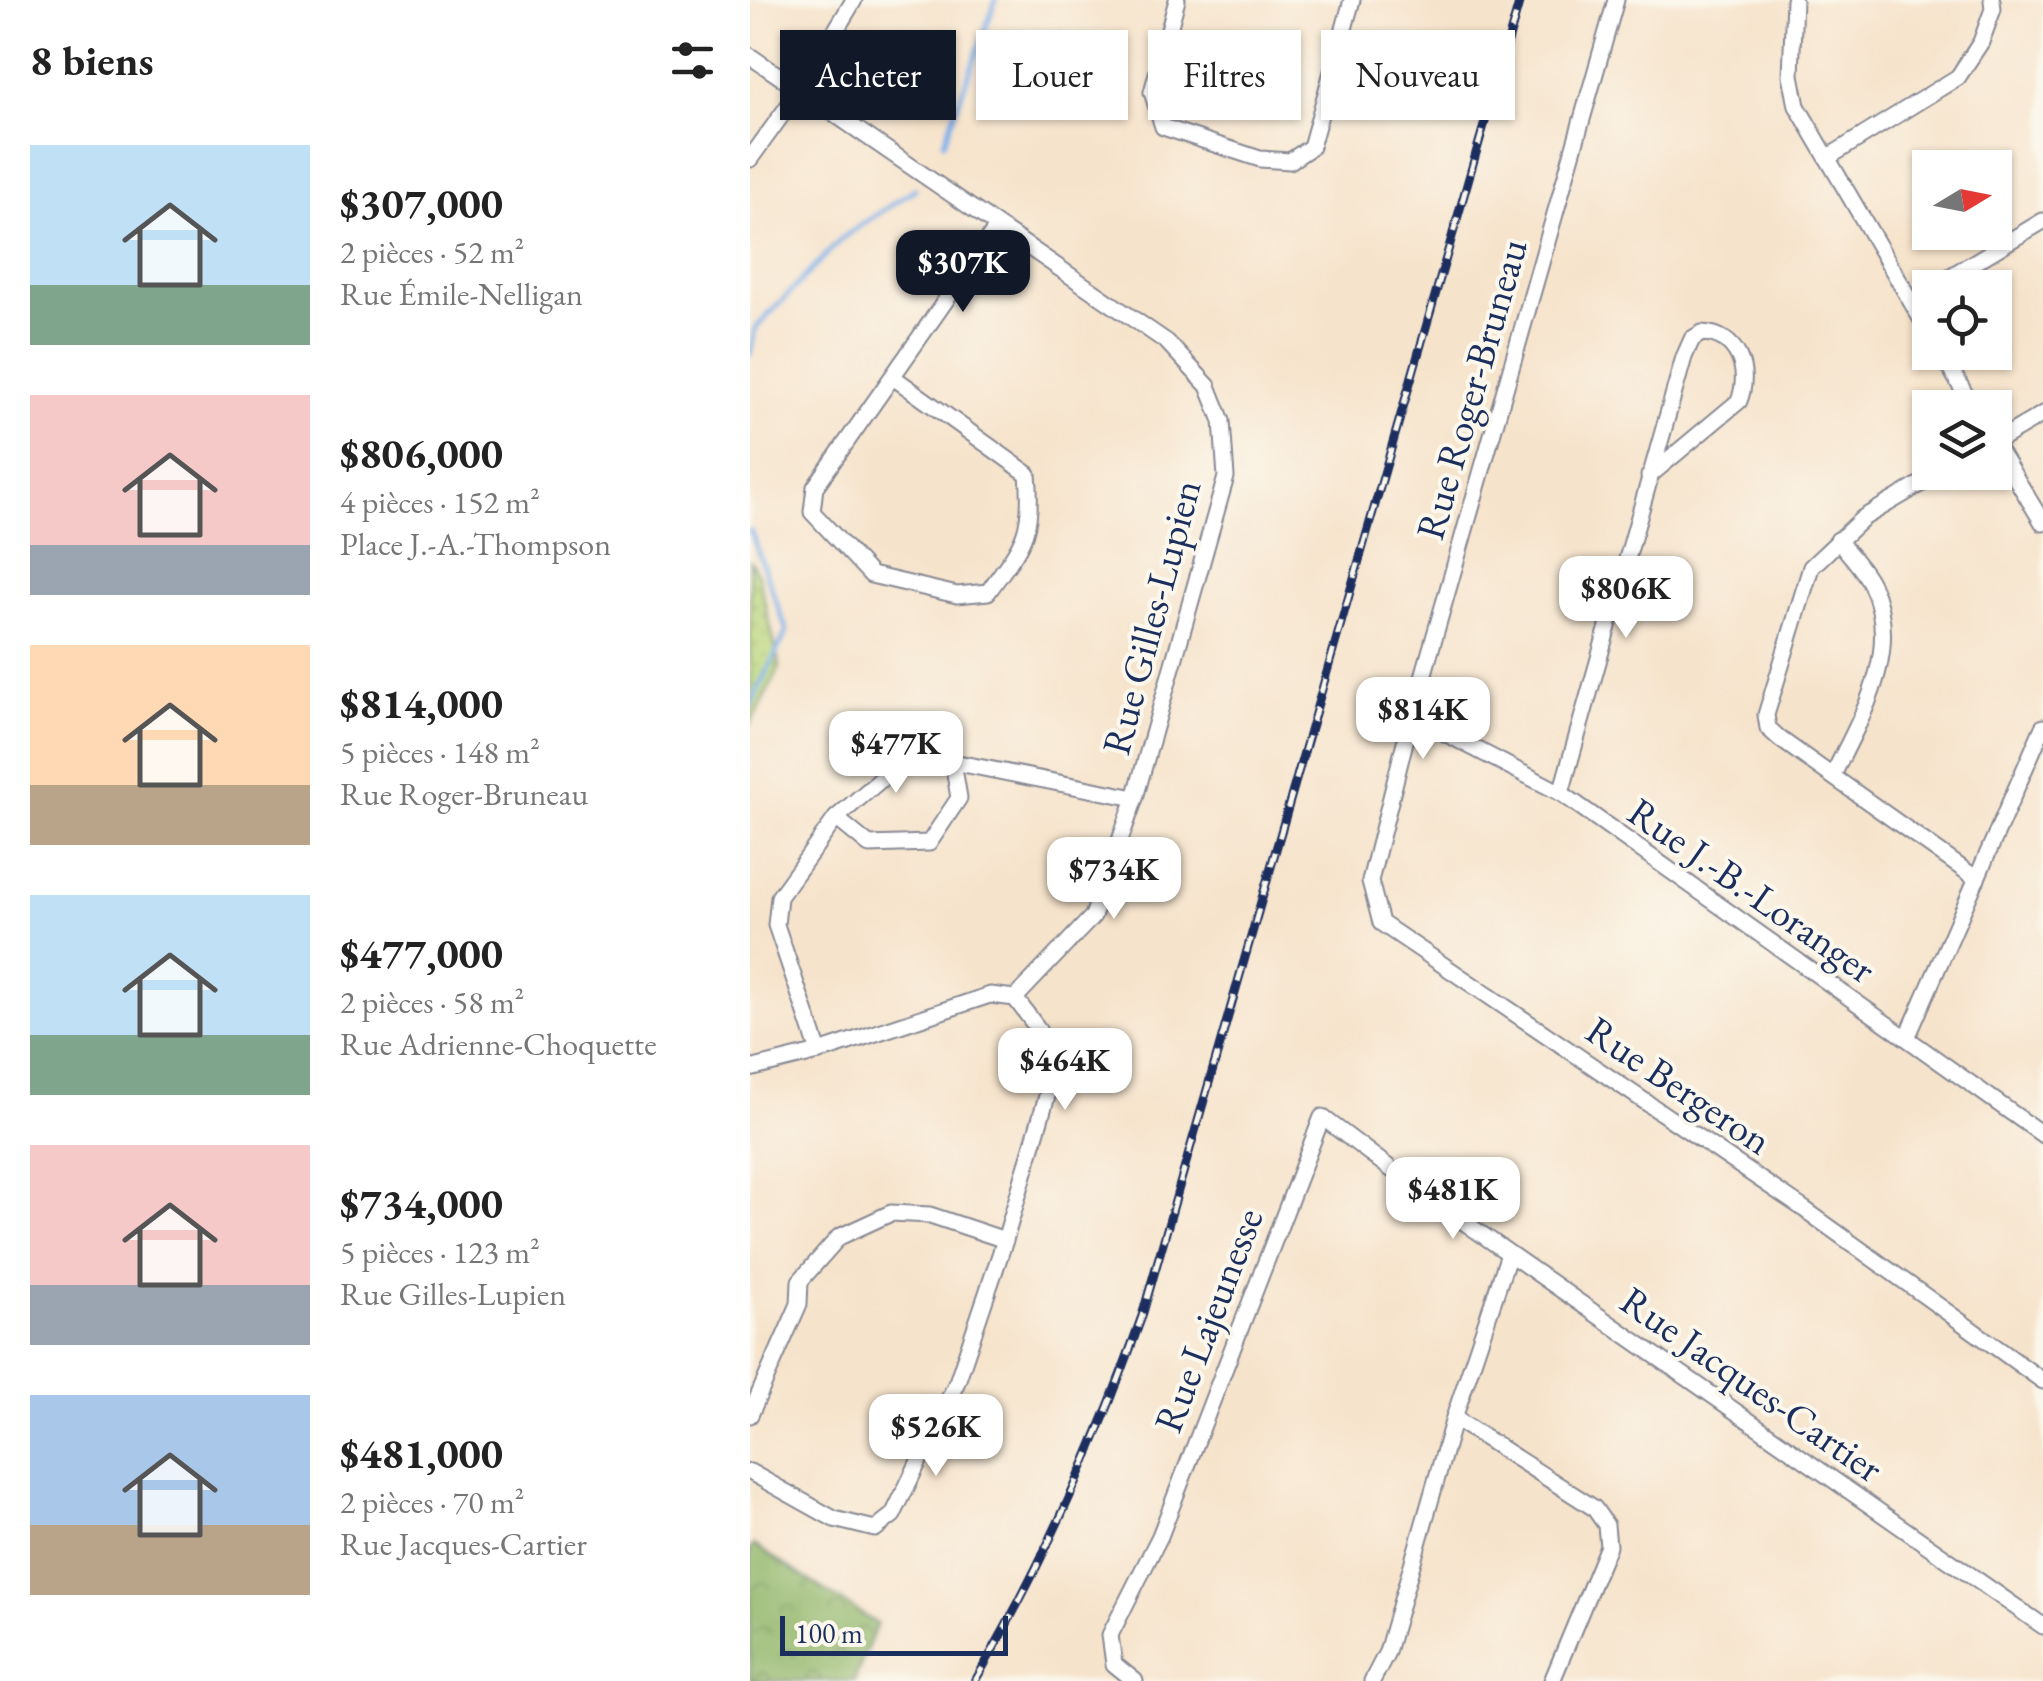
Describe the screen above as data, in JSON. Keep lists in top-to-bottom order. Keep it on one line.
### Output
{"streets":{"street":["Rue Roger-Bruneau","Rue Gilles-Lupien","Rue J.-B.-Loranger","Rue Bergeron","Rue Lajeunesse","Rue Jacques-Cartier"]},"crossings":[["Rue Roger-Bruneau","Rue J.-B.-Loranger"],["Rue Roger-Bruneau","Rue Bergeron"],["Rue Lajeunesse","Rue Jacques-Cartier"]],"scale_bar":"100 m","north":"right","page":{"heading":"8 biens","chip":["Acheter","Louer","Filtres","Nouveau"],"list":[{"name":"$307,000","note":"2 pièces · 52 m² · Rue Émile-Nelligan"},{"name":"$806,000","note":"4 pièces · 152 m² · Place J.-A.-Thompson"},{"name":"$814,000","note":"5 pièces · 148 m² · Rue Roger-Bruneau"},{"name":"$477,000","note":"2 pièces · 58 m² · Rue Adrienne-Choquette"},{"name":"$734,000","note":"5 pièces · 123 m² · Rue Gilles-Lupien"},{"name":"$481,000","note":"2 pièces · 70 m² · Rue Jacques-Cartier"}],"price":["$307K","$806K","$814K","$477K","$734K","$464K","$481K","$526K"],"scale":"100 m"}}
